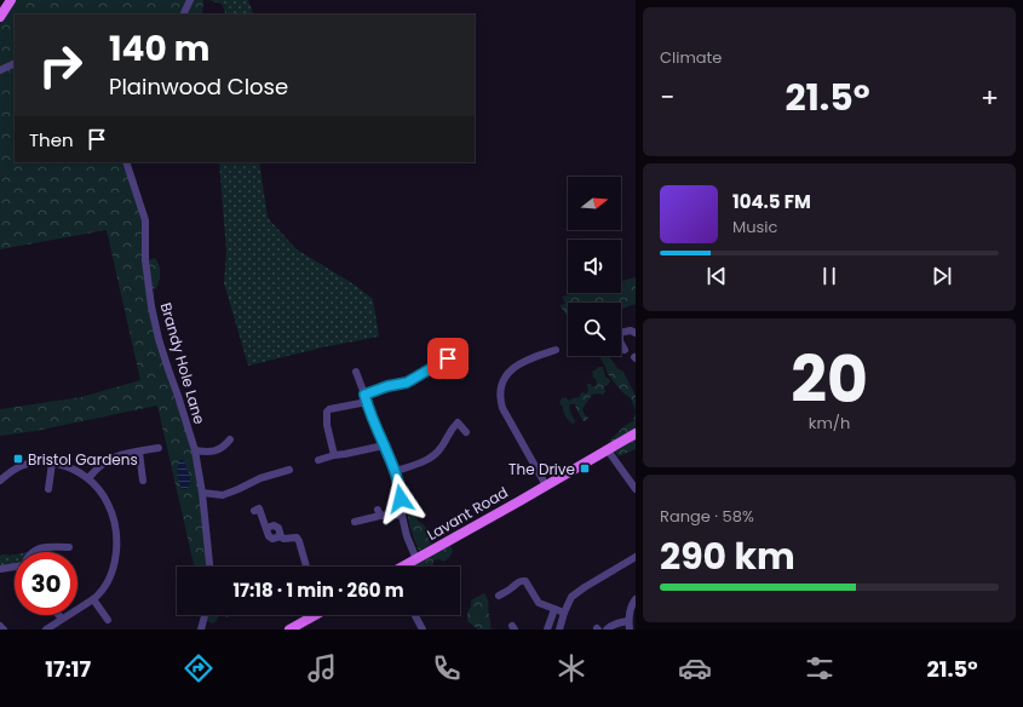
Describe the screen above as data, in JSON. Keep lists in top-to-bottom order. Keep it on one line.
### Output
{"streets":{"main road":["Lavant Road"],"street":["Brandy Hole Lane"]},"places":{"transit":["Bristol Gardens","The Drive"]},"north":"right","page":{"tile":["Climate",["20","km/h"],["Range · 58%","290 km"]],"turn":["140 m","Plainwood Close"],"heat":["−","21.5°","+"],"then":"Then","song":["104.5 FM","Music"],"limit":"30","trip":"17:18 · 1 min · 260 m","tabs":["17:17","21.5°"]}}
